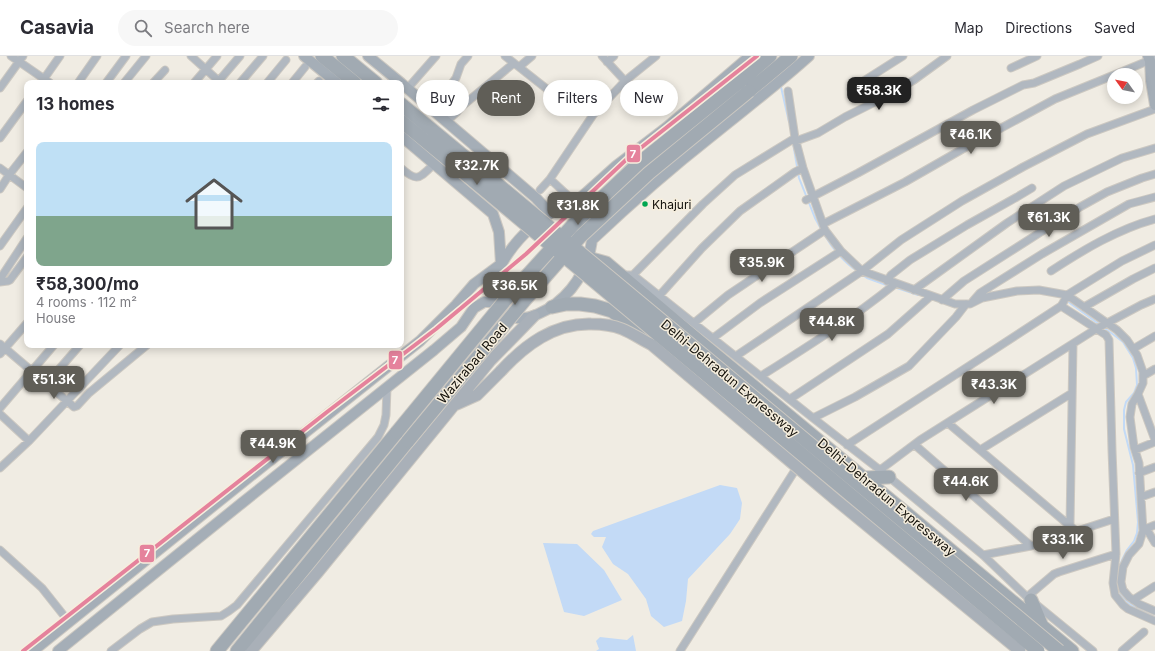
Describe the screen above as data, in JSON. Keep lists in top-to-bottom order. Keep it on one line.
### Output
{"streets":{"highway":["Wazirabad Road","Delhi-Dehradun Expressway","Delhi–Dehradun Expressway"]},"crossings":[["Wazirabad Road","Delhi–Dehradun Expressway"],["Delhi-Dehradun Expressway","Delhi–Dehradun Expressway"]],"places":["Khajuri"],"lines":["transit line 7"],"north":"top left","page":{"header":"Casavia","search":"Search here","nav":["Map","Directions","Saved"],"price":["₹58.3K","₹46.1K","₹32.7K","₹31.8K","₹61.3K","₹35.9K","₹36.5K","₹44.8K","₹51.3K","₹43.3K","₹44.9K","₹44.6K","₹33.1K"],"chip":["Buy","Rent","Filters","New"],"heading":"13 homes","list":[{"name":"₹58,300/mo","note":"4 rooms · 112 m² · House"}]}}
